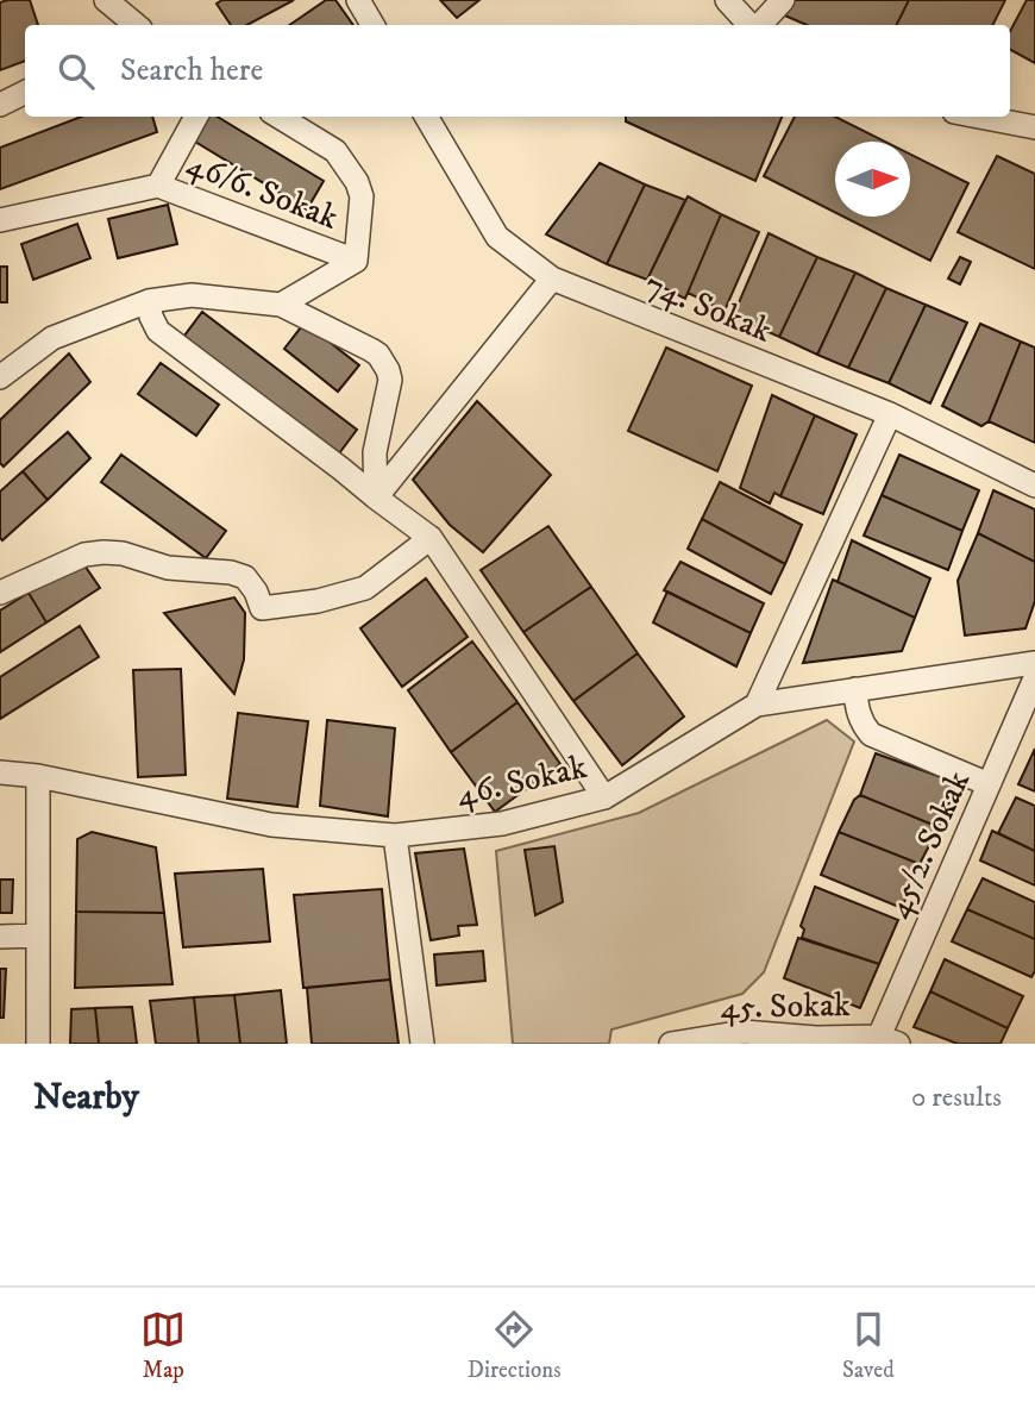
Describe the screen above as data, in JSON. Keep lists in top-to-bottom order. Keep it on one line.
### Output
{"streets":{"street":["46/6. Sokak","74. Sokak","46. Sokak","45/2. Sokak","45. Sokak"]},"crossings":[["45/2. Sokak","45. Sokak"]],"north":"right","page":{"search":"Search here","heading":["Nearby","0 results"],"nav":["Map","Directions","Saved"]}}
